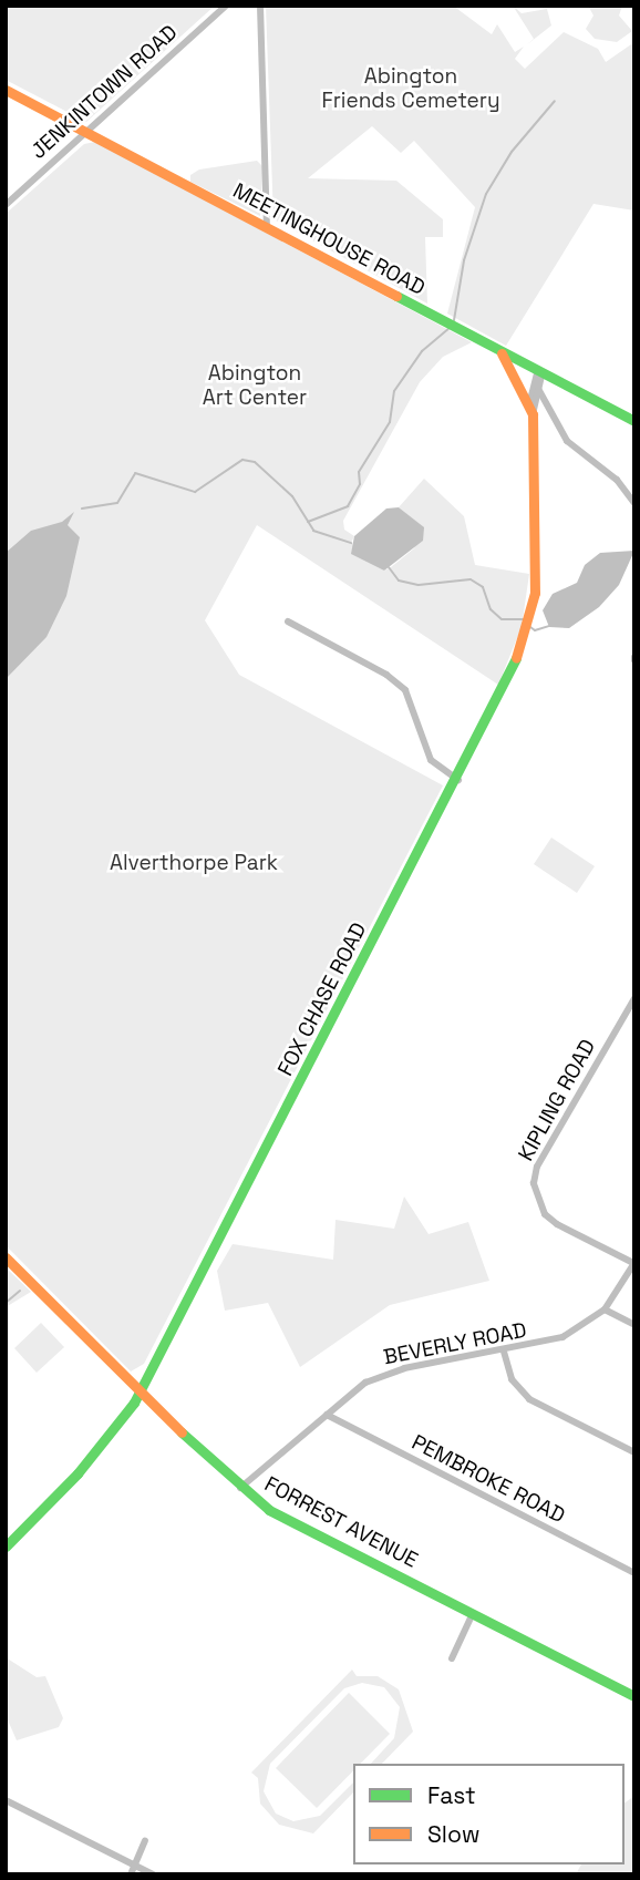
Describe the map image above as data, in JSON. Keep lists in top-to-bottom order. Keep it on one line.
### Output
{"streets":{"street":["JENKINTOWN ROAD","MEETINGHOUSE ROAD","FOX CHASE ROAD","KIPLING ROAD","BEVERLY ROAD","PEMBROKE ROAD","FORREST AVENUE"]},"crossings":[["JENKINTOWN ROAD","MEETINGHOUSE ROAD"],["MEETINGHOUSE ROAD","FOX CHASE ROAD"],["FOX CHASE ROAD","FORREST AVENUE"],["KIPLING ROAD","BEVERLY ROAD"],["BEVERLY ROAD","PEMBROKE ROAD"],["BEVERLY ROAD","FORREST AVENUE"]],"parks":["Abington Friends Cemetery","Abington Art Center","Alverthorpe Park"],"legend":["Fast","Slow"]}
